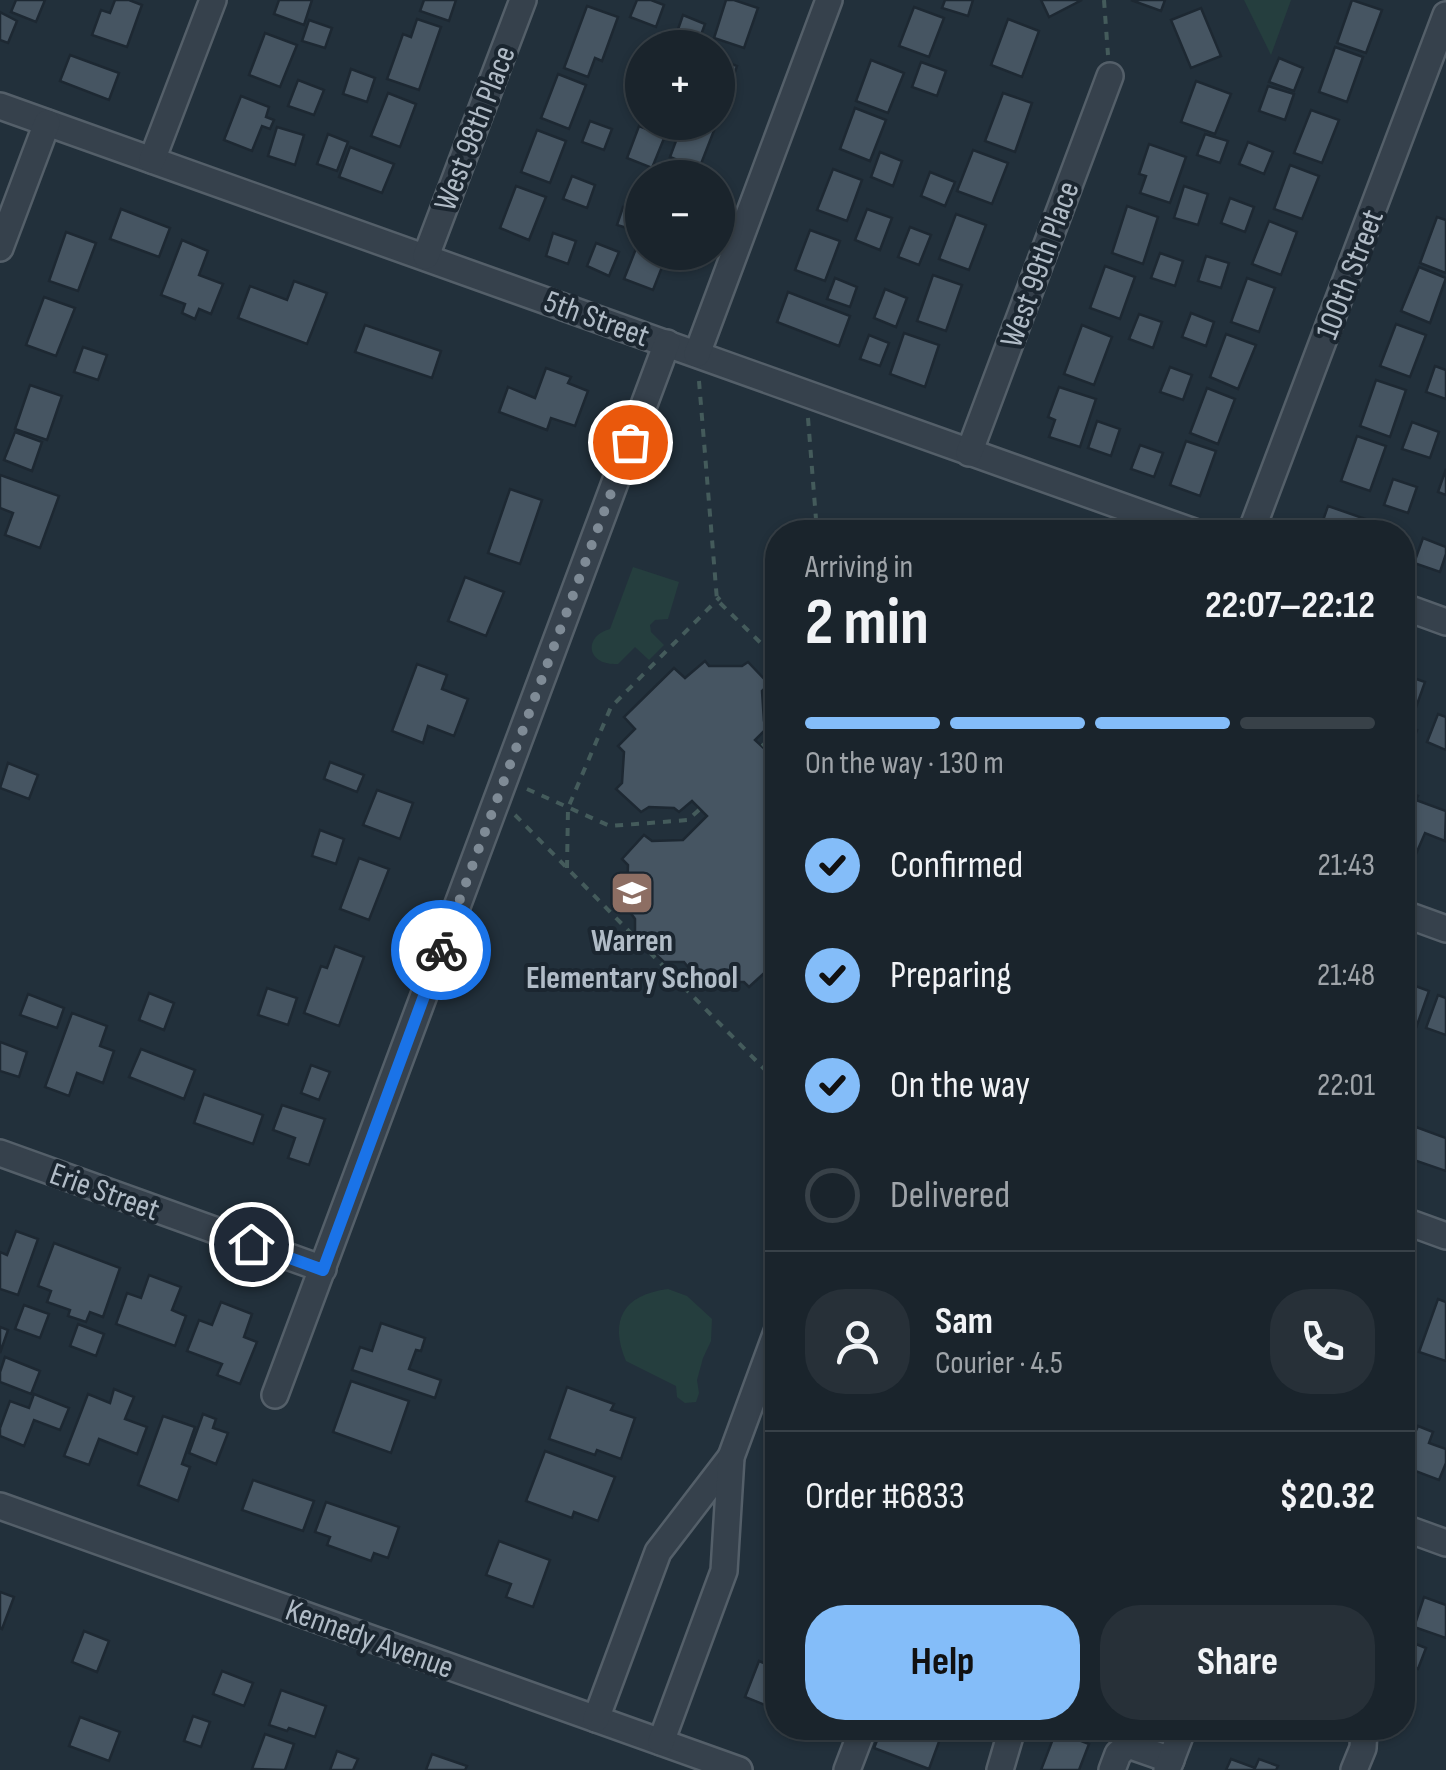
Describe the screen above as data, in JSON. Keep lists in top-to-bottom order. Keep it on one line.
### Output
{"streets":{"street":["West 98th Place","West 99th Place","100th Street","5th Street","Erie Street","Kennedy Avenue"]},"crossings":[["West 98th Place","5th Street"],["West 99th Place","5th Street"]],"places":{"school or university":["Warren Elementary School"]},"page":{"map_buttons":["+","−"],"heading":["2 min","Arriving in","22:07–22:12"],"panel":["Sam","Courier · 4.5","Order #6833","$20.32"],"bar":"On the way · 130 m","list":[["Confirmed","21:43"],["Preparing","21:48"],["On the way","22:01"],"Delivered"],"buttons":["Help","Share"]}}
